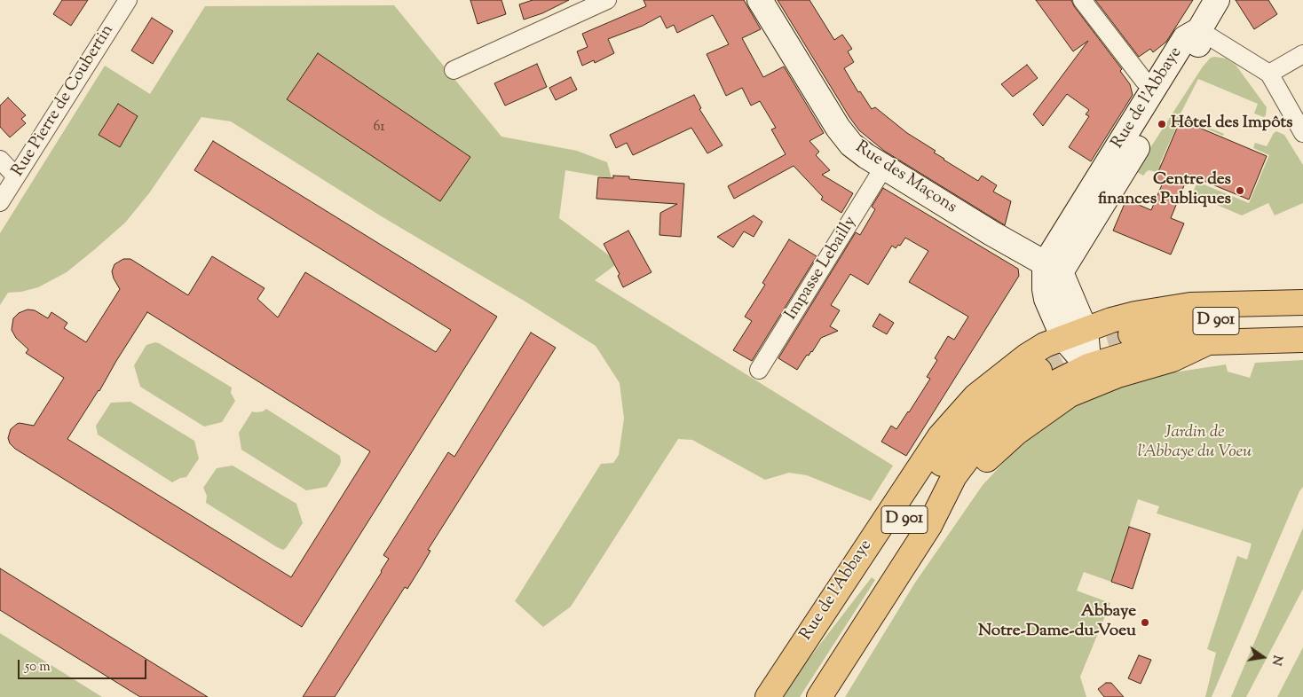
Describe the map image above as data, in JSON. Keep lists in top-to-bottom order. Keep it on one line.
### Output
{"streets":{"main road":["Rue de l'Abbaye","Rue des Maçons","D 901"],"street":["Rue Pierre de Coubertin","Impasse Lebailly"]},"crossings":[["Rue de l'Abbaye","Rue des Maçons"],["Rue de l'Abbaye","D 901"],["Rue des Maçons","Impasse Lebailly"]],"parks":["Jardin de l'Abbaye du Voeu"],"places":["Hôtel des Impôts","Centre des finances Publiques","Abbaye Notre-Dame-du-Voeu"],"house_numbers":["61"],"scale_bar":"50 m","north":"right"}
